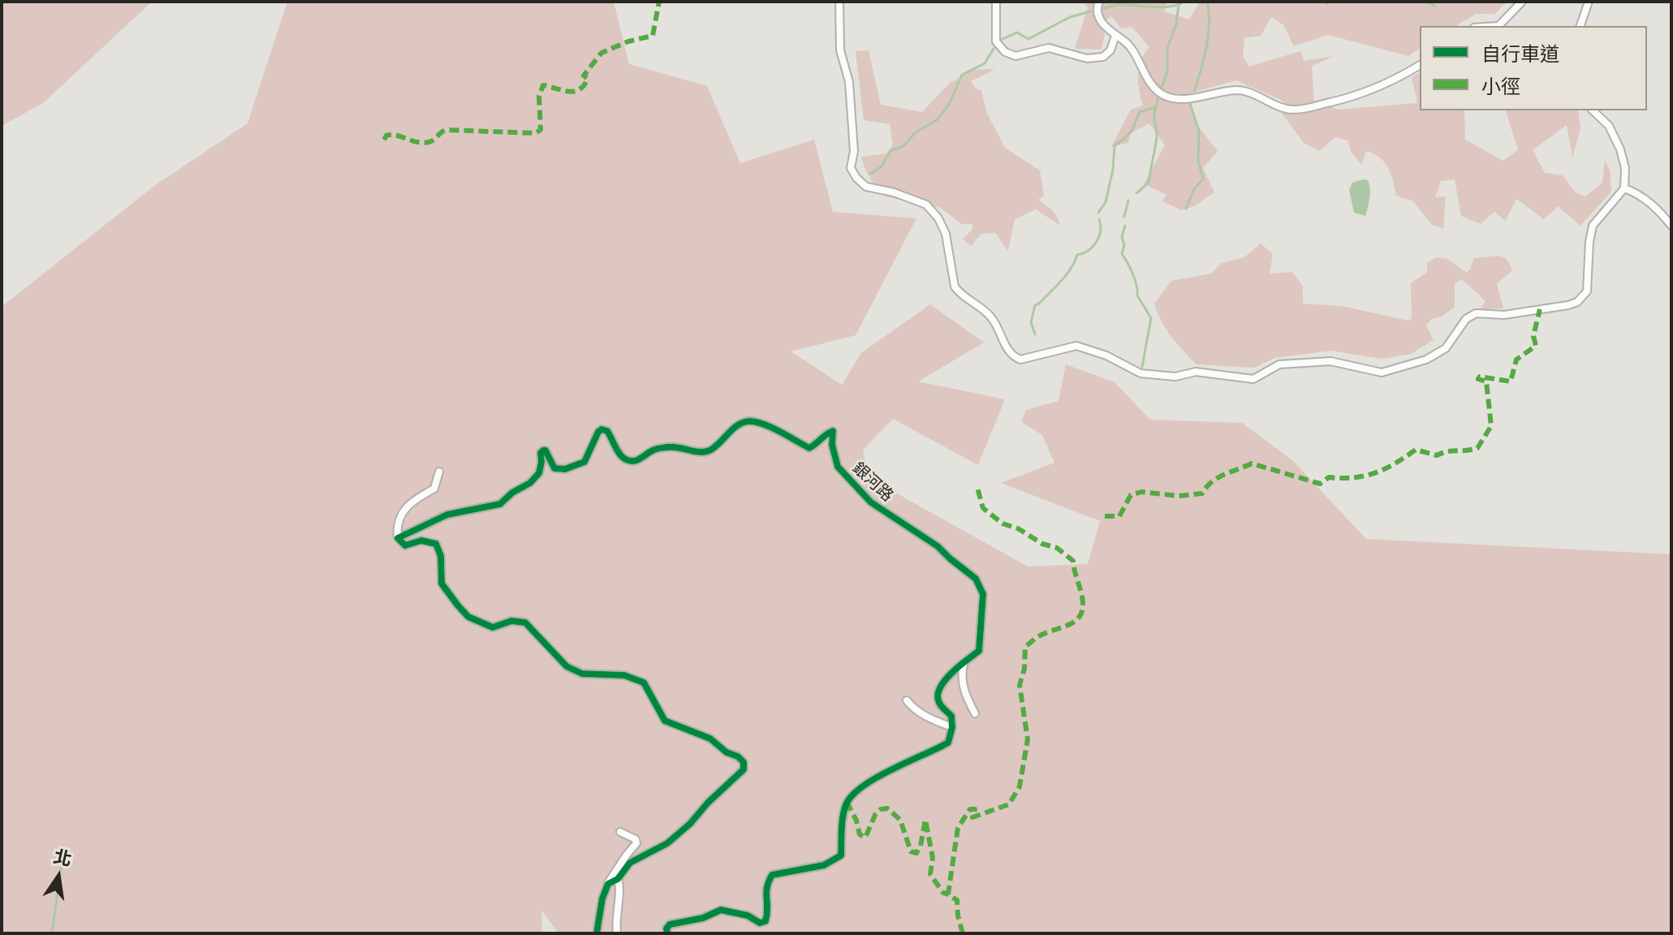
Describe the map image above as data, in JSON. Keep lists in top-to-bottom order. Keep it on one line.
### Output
{"streets":{"street":["銀河路"]},"legend":["自行車道","小徑"],"north":"top"}
